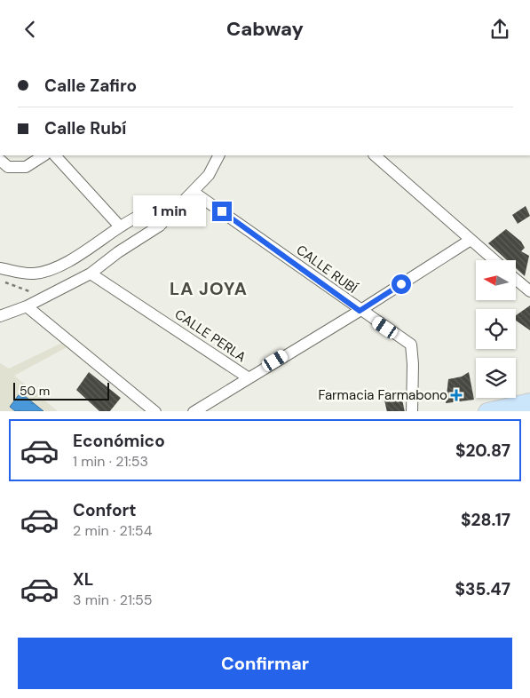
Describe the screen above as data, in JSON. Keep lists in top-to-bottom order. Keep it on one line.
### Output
{"streets":{"street":["CALLE RUBÍ","CALLE PERLA"]},"districts":["LA JOYA"],"places":{"health":["Farmacia Farmabono"]},"scale_bar":"50 m","north":"left","page":{"header":"Cabway","banner":["Calle Zafiro","Calle Rubí"],"bubble":"1 min","scale":"50 m","list":[{"name":"Económico","note":"1 min · 21:53","value":"$20.87"},{"name":"Confort","note":"2 min · 21:54","value":"$28.17"},{"name":"XL","note":"3 min · 21:55","value":"$35.47"}],"buttons":"Confirmar"}}
